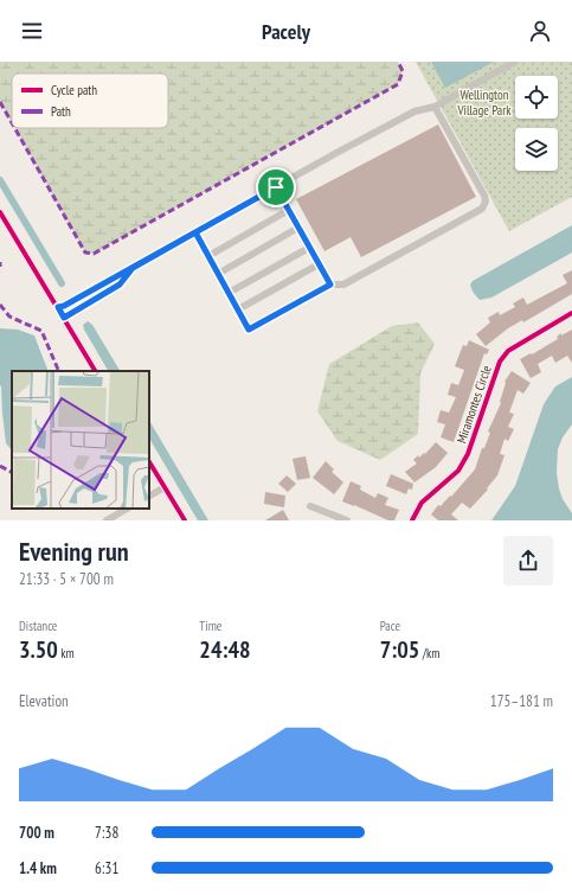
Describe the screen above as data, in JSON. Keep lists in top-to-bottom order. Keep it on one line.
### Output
{"streets":{"street":["Miramontes Circle"]},"parks":["Wellington Village Park"],"legend":["Cycle path","Path"],"page":{"header":"Pacely","heading":["Evening run","21:33 · 5 × 700 m"],"stats":[["Distance","3.50 km"],["Time","24:48"],["Pace","7:05 /km"]],"chart":["Elevation","175–181 m"],"list":[{"name":"700 m","note":"7:38"},{"name":"1.4 km","note":"6:31"}]}}
